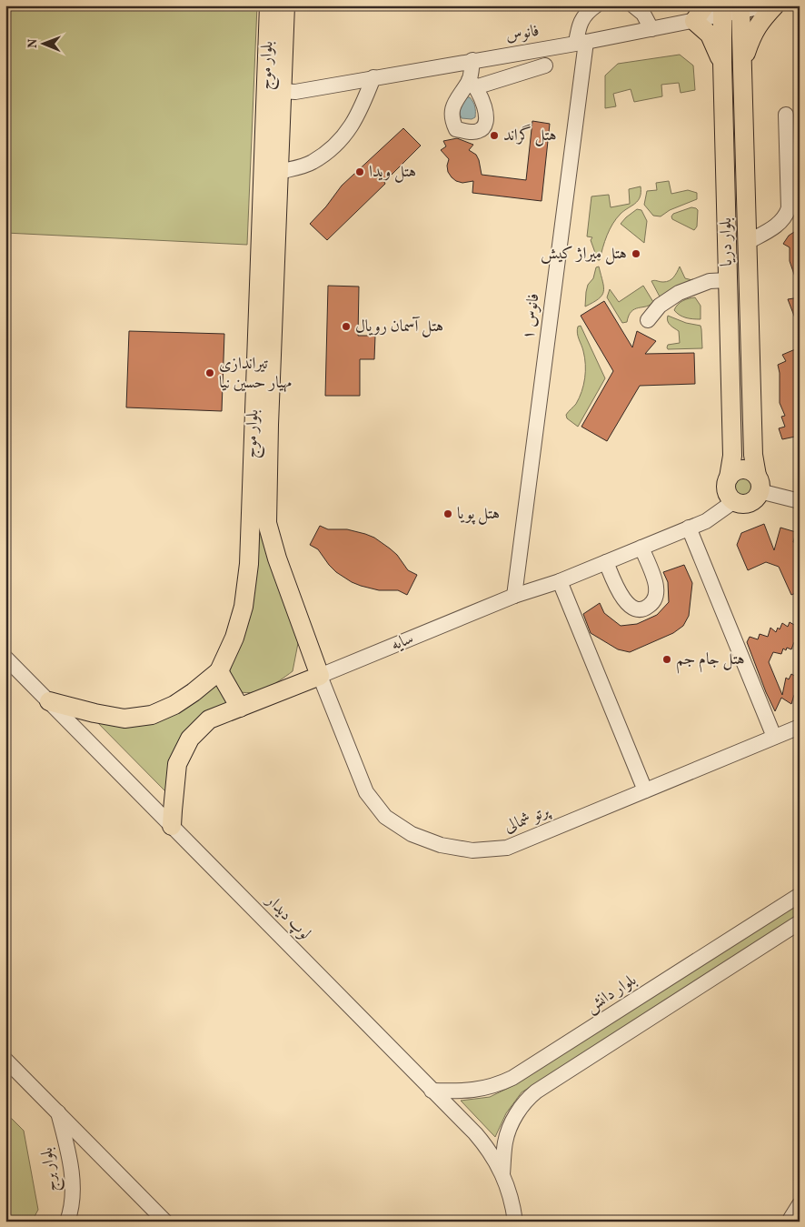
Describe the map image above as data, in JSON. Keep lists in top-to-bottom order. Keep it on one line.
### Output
{"streets":{"main road":["بلوار موج","بلوار دریا","سایه"],"street":["فانوس","فانوس ۱","پرتو شمالی","لوپ دیدار","بلوار دانش","بلوار برج"]},"crossings":[["فانوس","بلوار موج"],["فانوس","بلوار دریا"],["فانوس","فانوس ۱"],["بلوار موج","سایه"],["بلوار موج","پرتو شمالی"],["بلوار موج","لوپ دیدار"],["بلوار دریا","سایه"],["فانوس ۱","سایه"],["سایه","پرتو شمالی"],["سایه","لوپ دیدار"],["لوپ دیدار","بلوار دانش"]],"places":["هتل گراند","هتل ویدا","هتل میراژ کیش","هتل آسمان رویال","تیراندازی مهیار حسین نیا","هتل پویا","هتل جام جم"],"north":"left"}
